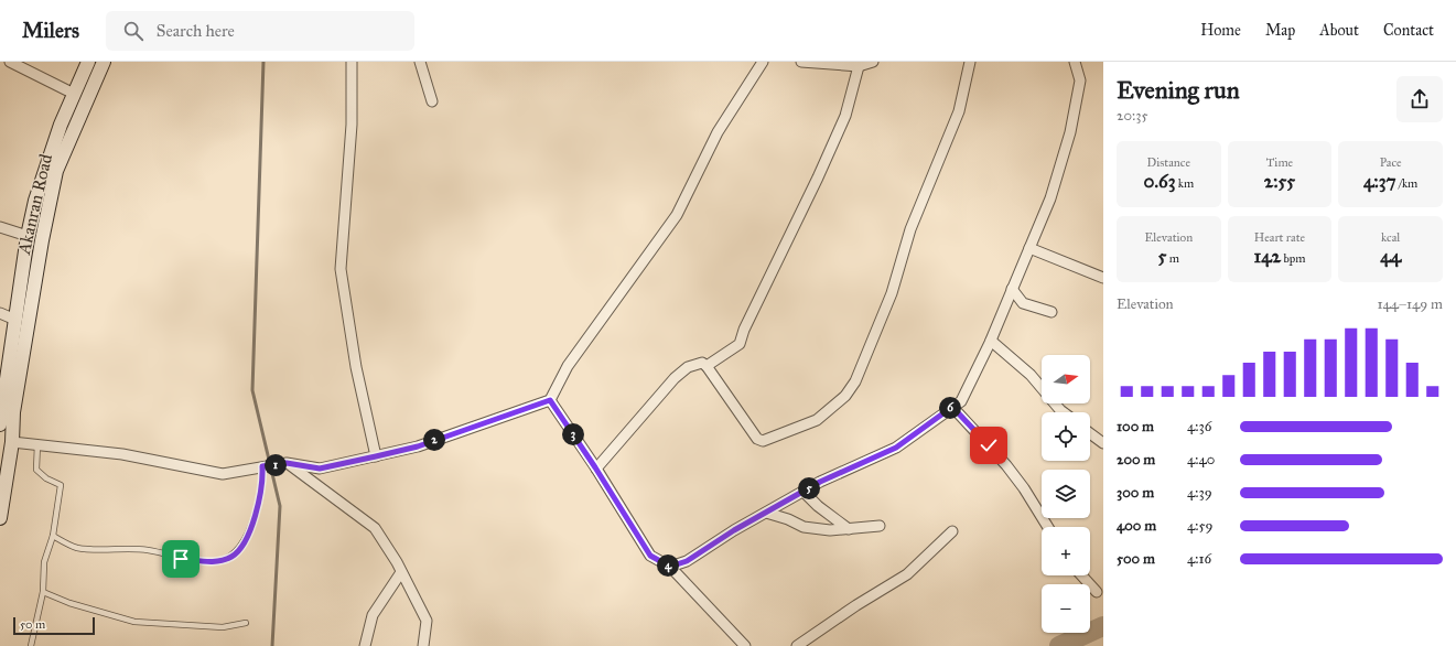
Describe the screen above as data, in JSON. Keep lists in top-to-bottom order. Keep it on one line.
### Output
{"streets":{"main road":["Akanran Road"]},"scale_bar":"50 m","north":"right","page":{"header":"Milers","search":"Search here","nav":["Home","Map","About","Contact"],"heading":["Evening run","20:35"],"stats":[["Distance","0.63 km"],["Time","2:55"],["Pace","4:37 /km"],["Elevation","5 m"],["Heart rate","142 bpm"],["kcal","44"]],"chart":["Elevation","144–149 m"],"map_buttons":["+","−"],"pins":["6","3","2","1","5","4"],"list":[{"name":"100 m","note":"4:36"},{"name":"200 m","note":"4:40"},{"name":"300 m","note":"4:39"},{"name":"400 m","note":"4:59"},{"name":"500 m","note":"4:16"}],"scale":"50 m"}}
